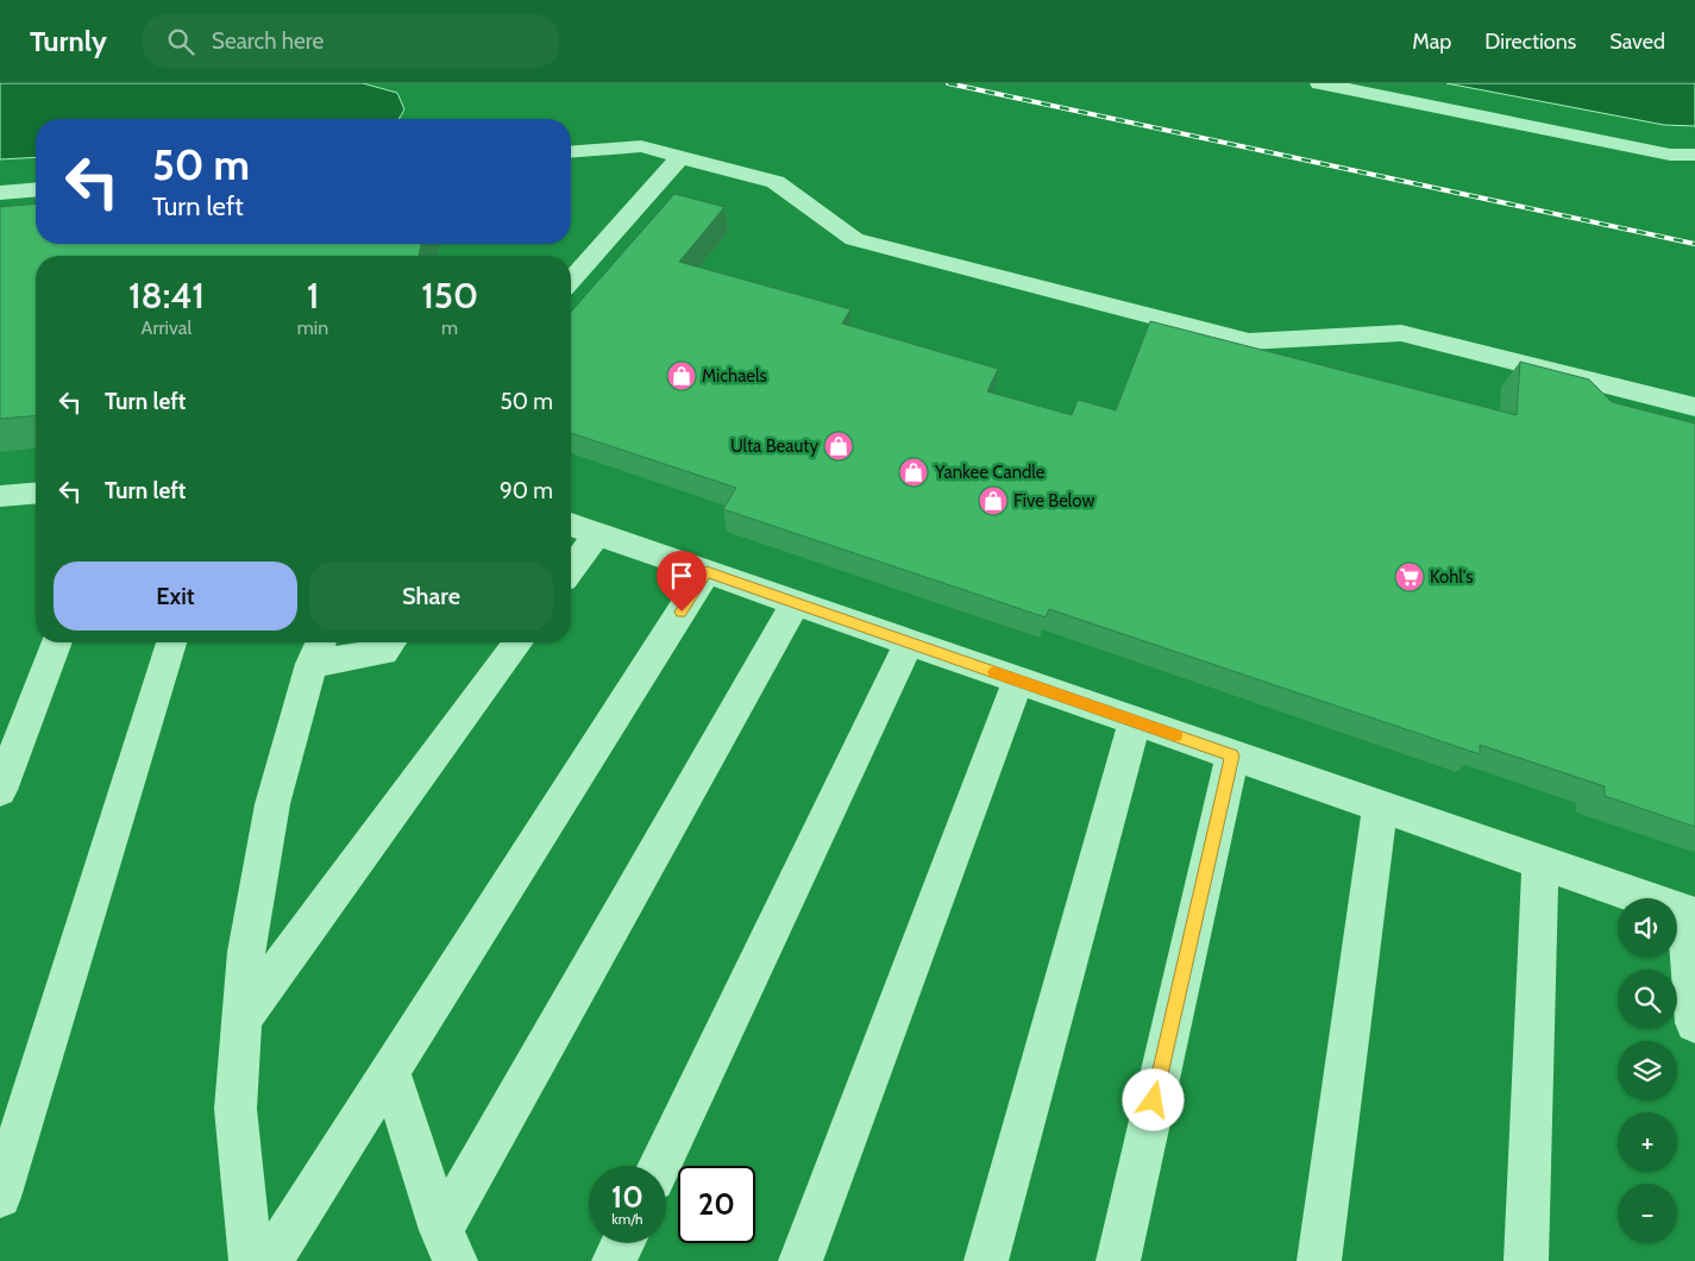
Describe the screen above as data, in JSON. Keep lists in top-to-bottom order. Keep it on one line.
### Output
{"places":{"shop":["Michaels","Ulta Beauty","Yankee Candle","Five Below"],"supermarket":["Kohl's"]},"page":{"header":"Turnly","search":"Search here","nav":["Map","Directions","Saved"],"turn":["50 m","Turn left"],"eta":["18:41","Arrival","1","min","150","m"],"list":[{"name":"Turn left","value":"50 m"},{"name":"Turn left","value":"90 m"}],"buttons":["Exit","Share"],"map_buttons":["+","−"],"speed":"10 km/h","limit":"20"}}
